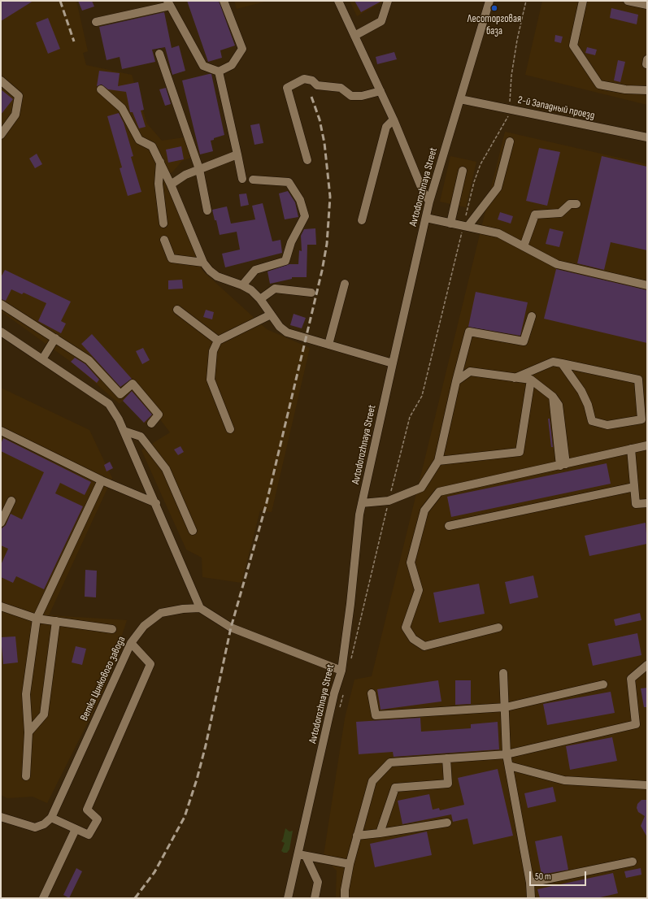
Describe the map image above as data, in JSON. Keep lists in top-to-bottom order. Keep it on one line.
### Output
{"streets":{"street":["2-й Западный проезд","Avtodorozhnaya Street","Ветка Цинкового завода"]},"crossings":[["2-й Западный проезд","Avtodorozhnaya Street"]],"places":["Лесоторговая база"],"scale_bar":"50 m"}
